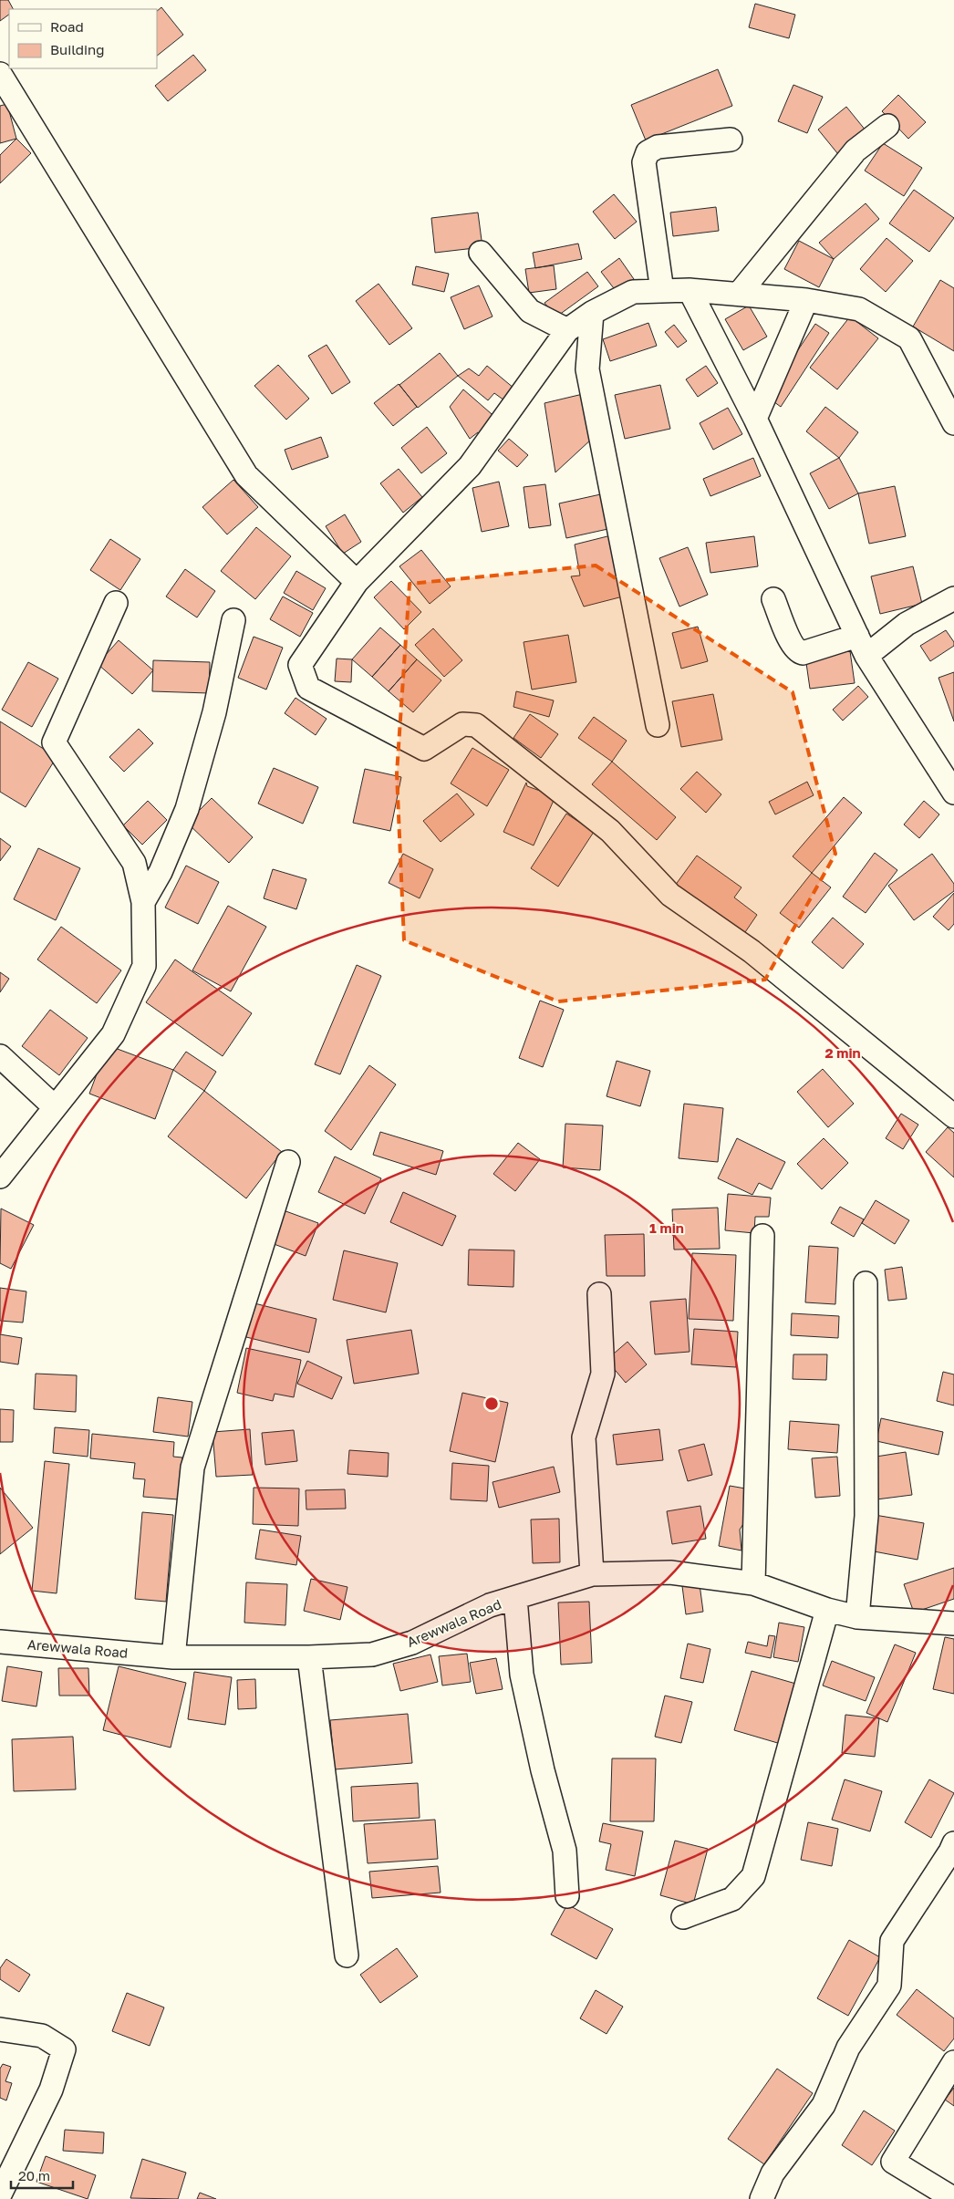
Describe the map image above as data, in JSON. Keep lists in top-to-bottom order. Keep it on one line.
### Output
{"streets":{"street":["Arewwala Road"]},"legend":["Road","Building"],"scale_bar":"20 m","rings":["2 min","1 min"]}
